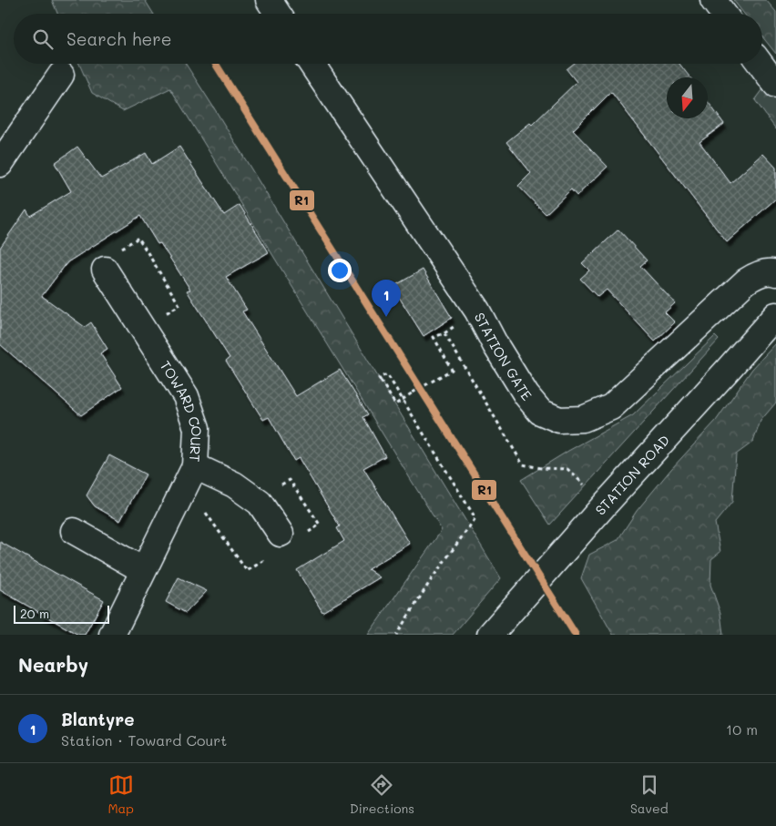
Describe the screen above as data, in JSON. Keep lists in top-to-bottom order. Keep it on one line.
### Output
{"streets":{"street":["STATION GATE","TOWARD COURT","STATION ROAD"]},"lines":["transit line R1"],"scale_bar":"20 m","north":"bottom","page":{"search":"Search here","pins":"1","scale":"20 m","heading":"Nearby","list":[{"mark":"1","name":"Blantyre","note":"Station · Toward Court","value":"10 m"}],"nav":["Map","Directions","Saved"]}}
